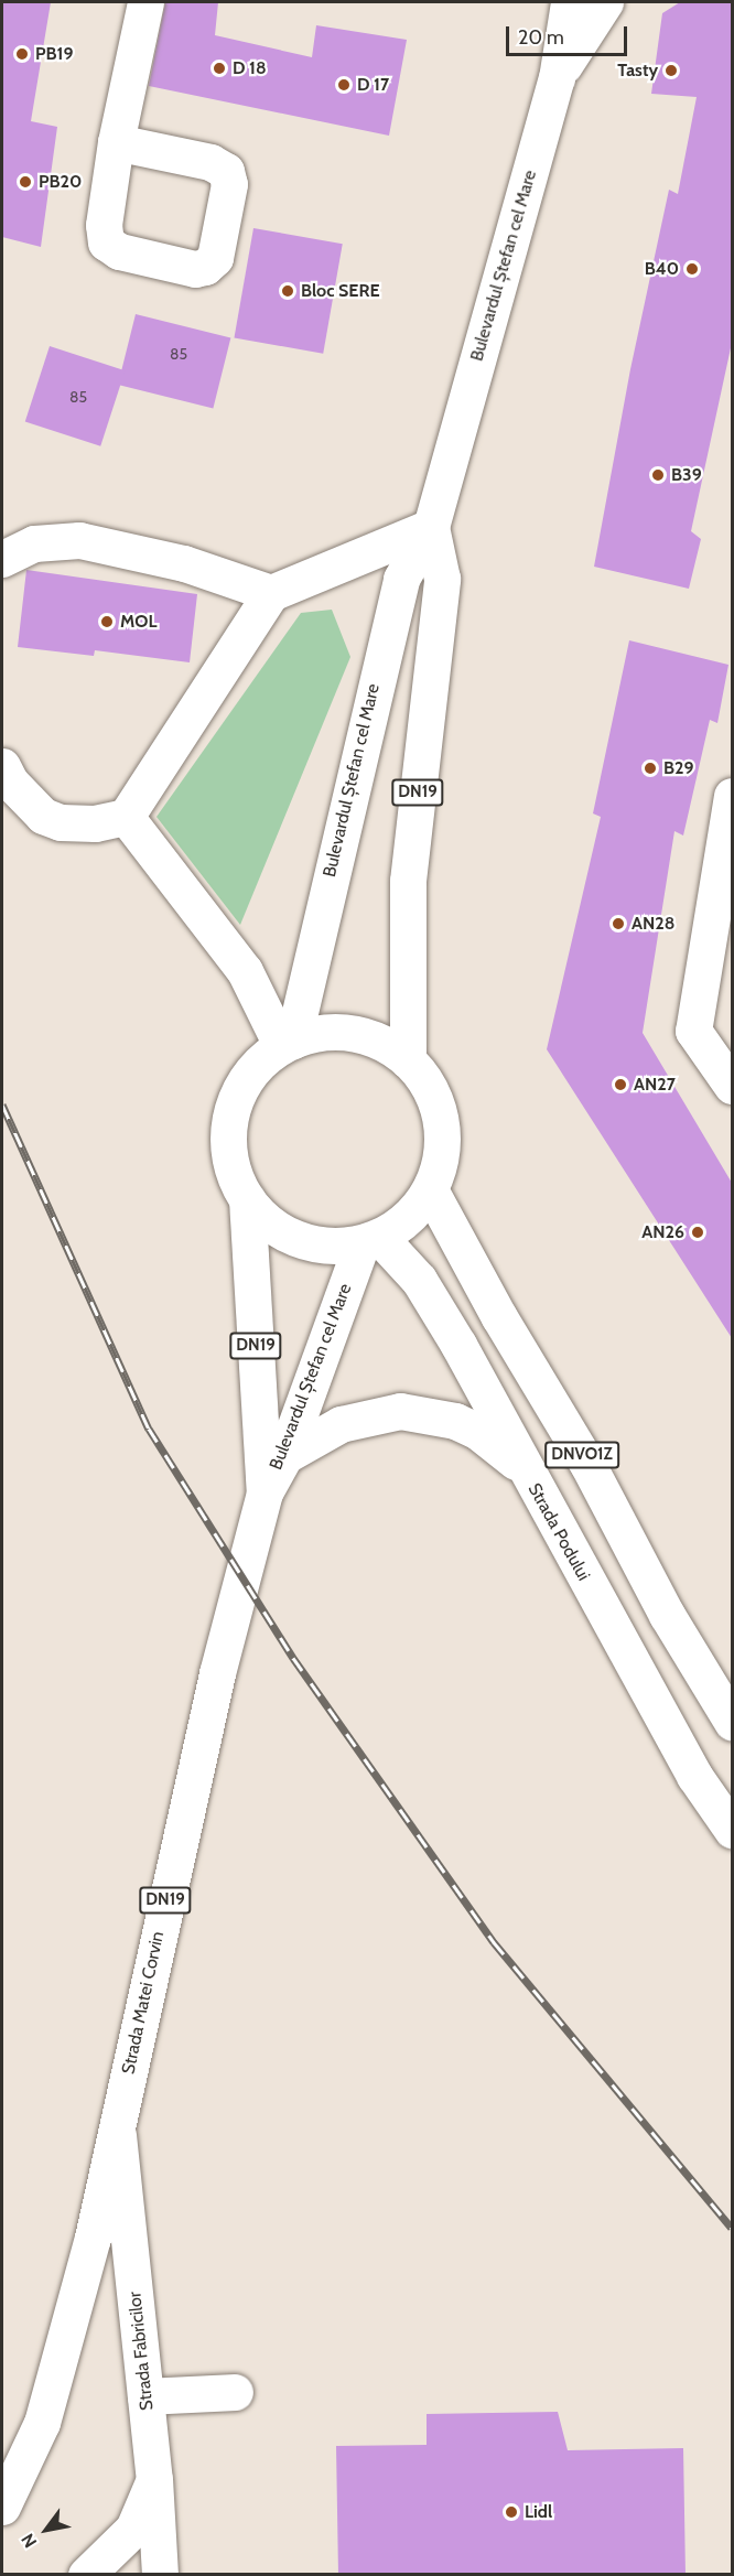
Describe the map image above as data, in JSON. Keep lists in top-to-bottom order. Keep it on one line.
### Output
{"streets":{"main road":["Bulevardul Ștefan cel Mare","DN19","DNVO1Z","Strada Podului","Strada Matei Corvin","Strada Fabricilor"]},"crossings":[["Bulevardul Ștefan cel Mare","DN19"],["Bulevardul Ștefan cel Mare","DNVO1Z"],["Bulevardul Ștefan cel Mare","Strada Podului"],["Bulevardul Ștefan cel Mare","Strada Matei Corvin"],["DN19","DNVO1Z"],["DN19","Strada Podului"],["DNVO1Z","Strada Podului"],["Strada Matei Corvin","Strada Fabricilor"]],"places":["PB19","D 18","Tasty","D 17","PB20","B40","Bloc SERE","B39","MOL","B29","AN28","AN27","AN26","Lidl"],"house_numbers":["85","85"],"scale_bar":"20 m","north":"bottom left"}
